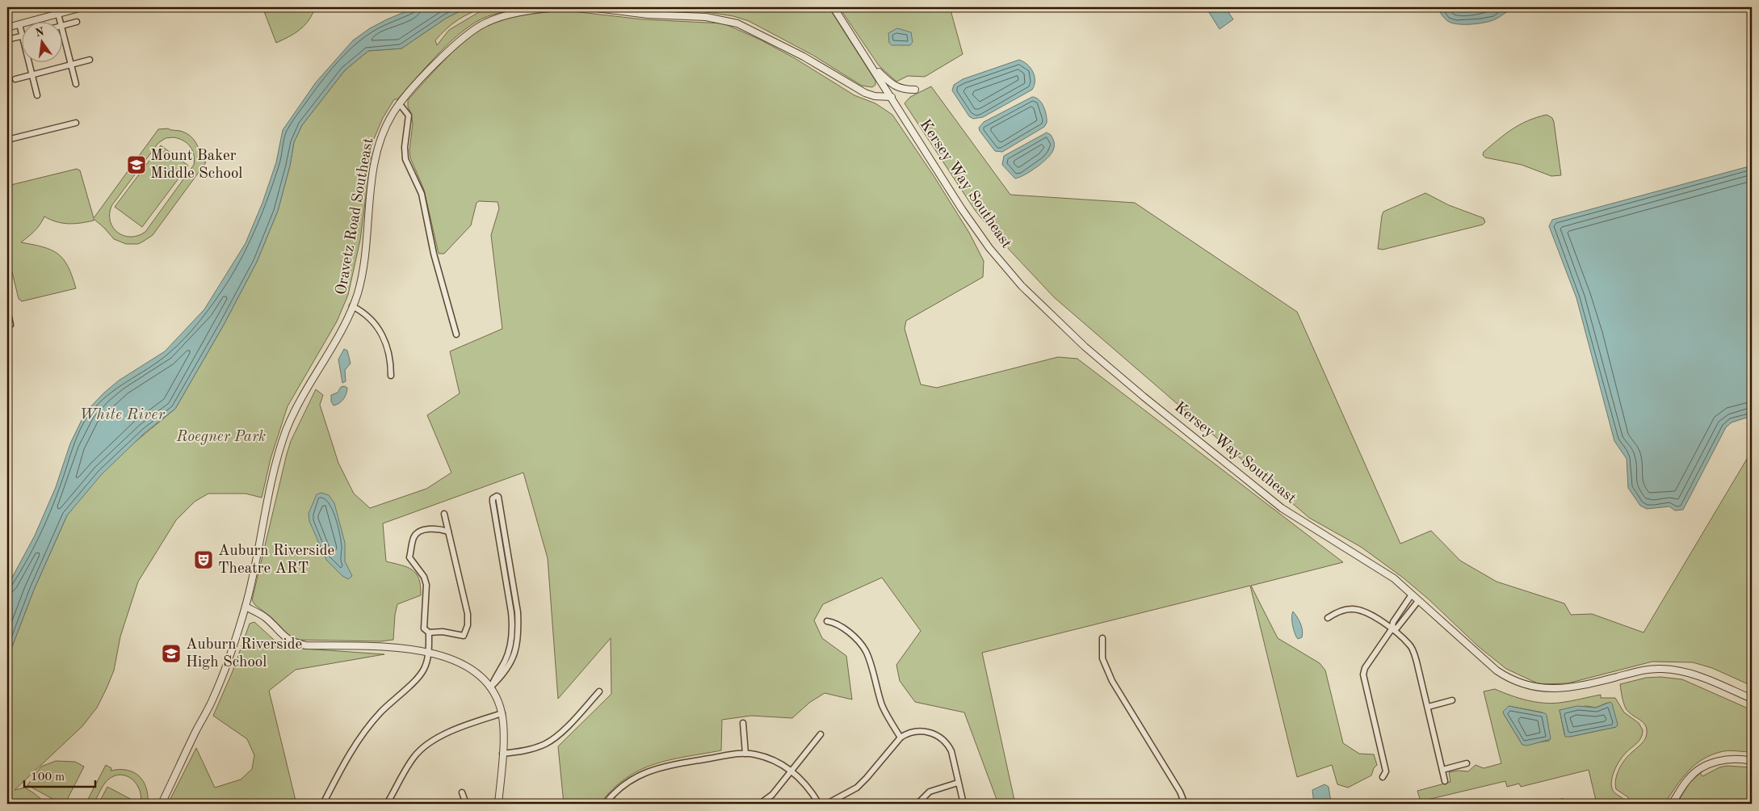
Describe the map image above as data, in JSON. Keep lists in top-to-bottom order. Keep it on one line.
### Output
{"streets":{"street":["Kersey Way Southeast","Oravetz Road Southeast"]},"water":["White River"],"parks":["Roegner Park"],"places":{"school or university":["Mount Baker Middle School","Auburn Riverside High School"],"theatre":["Auburn Riverside Theatre ART"]},"scale_bar":"100 m","north":"top"}
